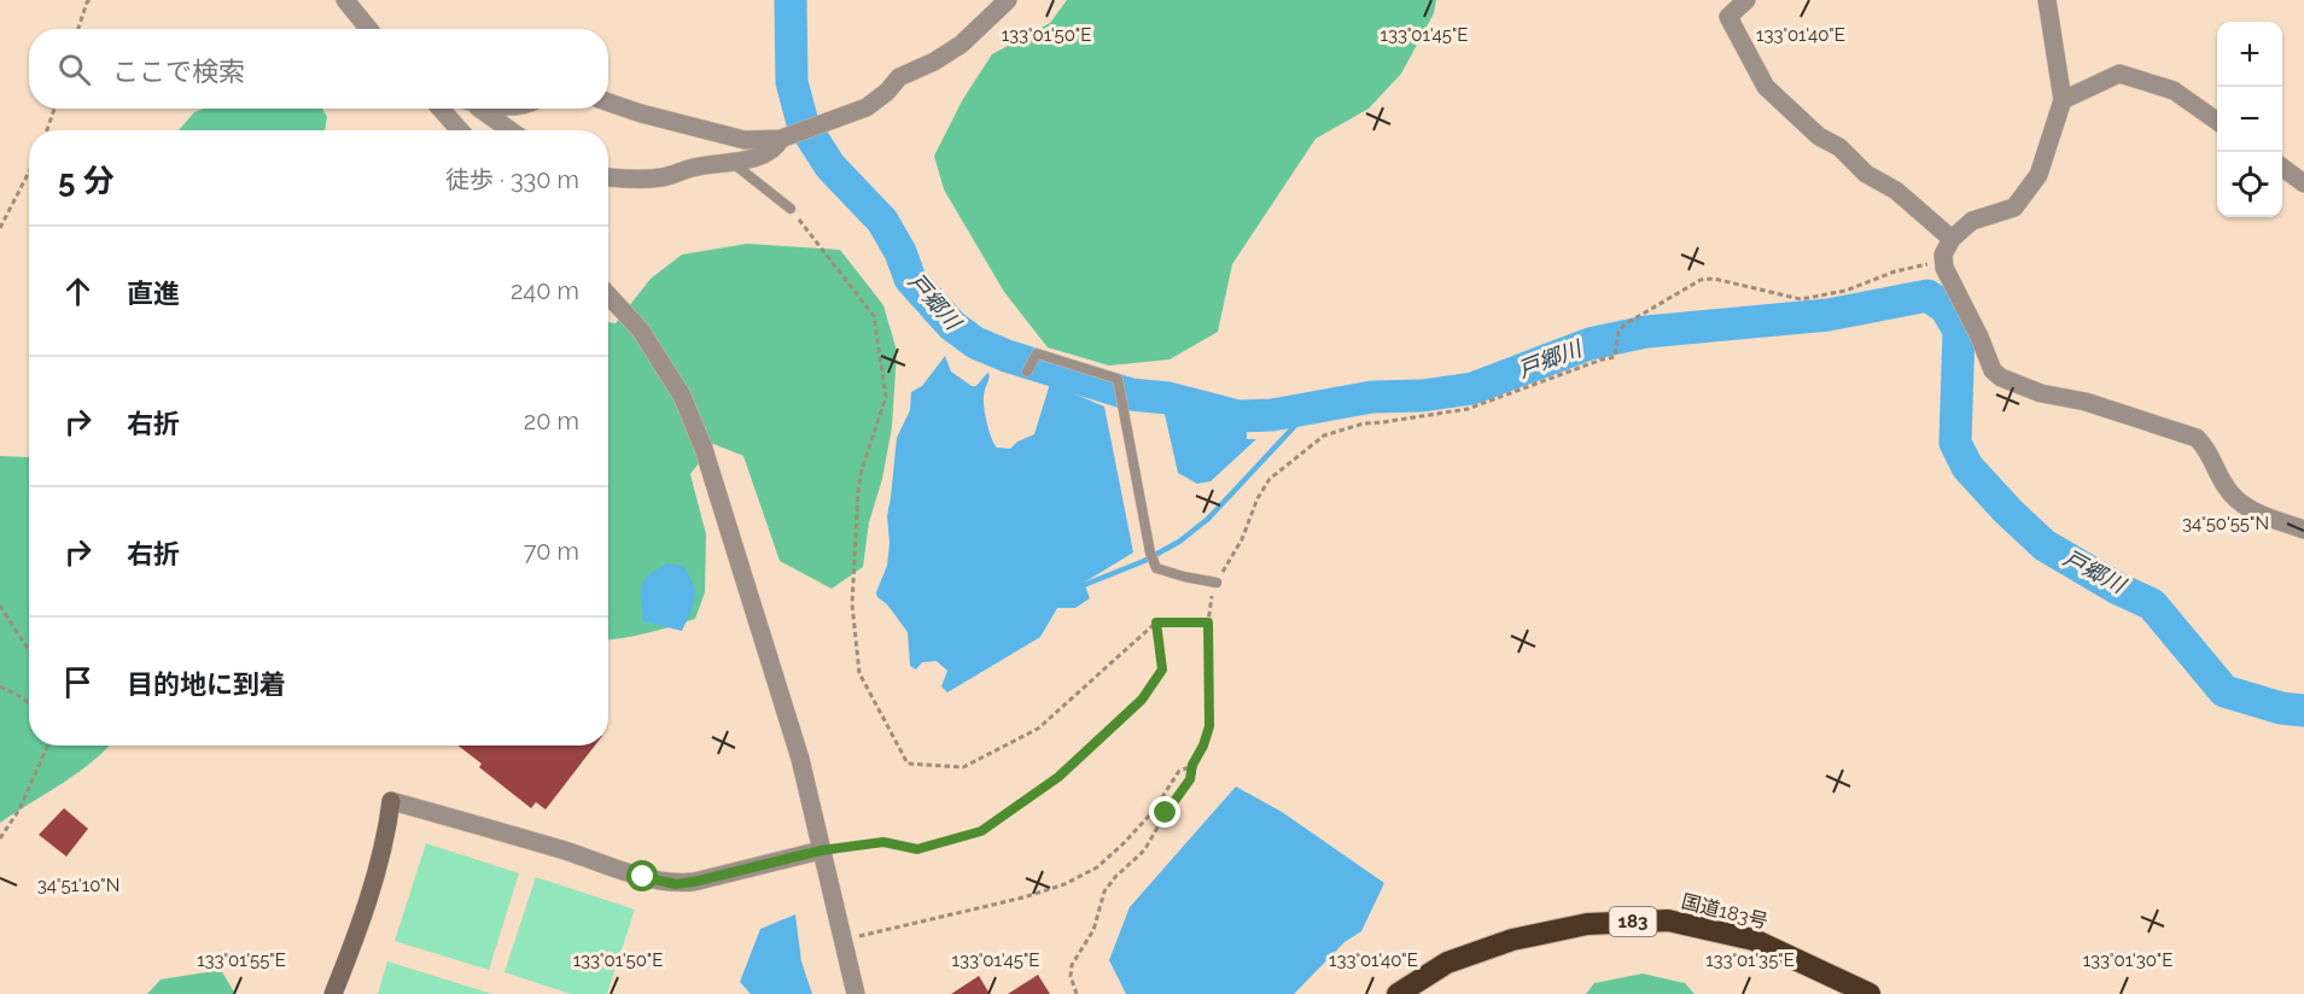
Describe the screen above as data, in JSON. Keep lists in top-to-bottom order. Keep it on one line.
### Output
{"streets":{"highway":["国道183号","183"]},"water":["戸郷川"],"page":{"map_buttons":["+","−"],"search":"ここで検索","heading":["5 分","徒歩 · 330 m"],"list":[["直進","240 m"],["右折","20 m"],["右折","70 m"],"目的地に到着"]},"coordinates":["133°01'50\"E","133°01'45\"E","133°01'40\"E","34°50'55\"N","34°51'10\"N","133°01'55\"E","133°01'35\"E","133°01'30\"E"]}
